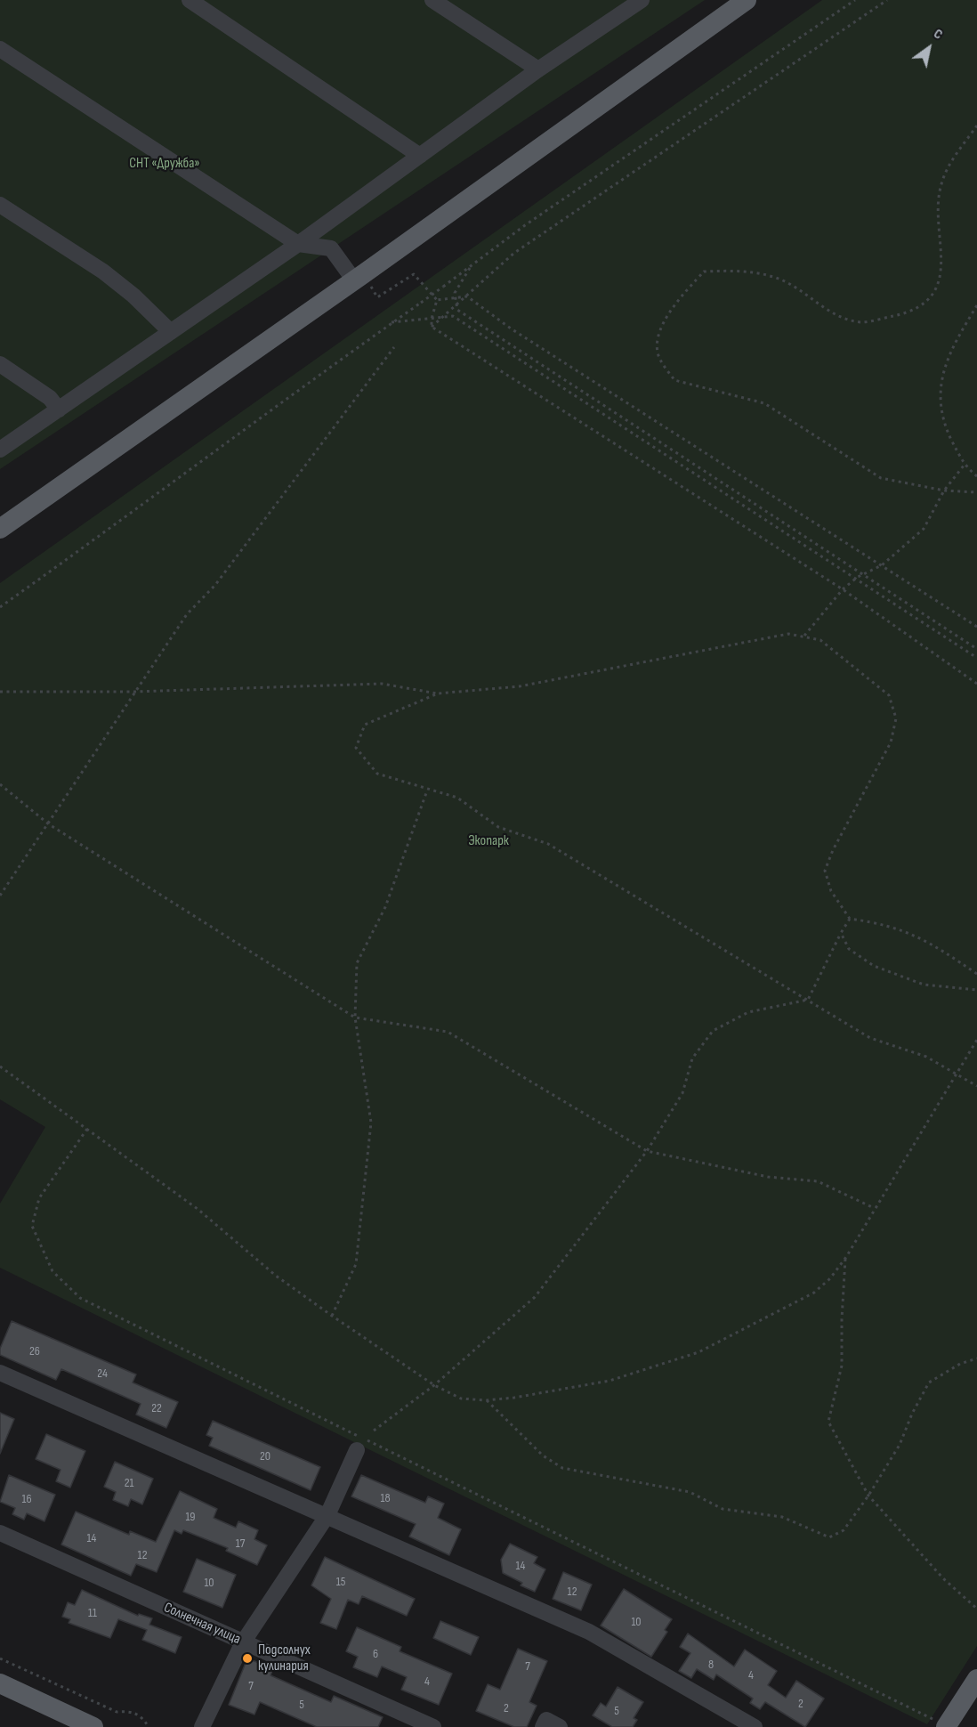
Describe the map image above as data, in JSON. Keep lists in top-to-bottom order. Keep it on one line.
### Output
{"streets":{"street":["Солнечная улица"]},"parks":["СНТ «Дружба»","Экопарк"],"places":["Подсолнух кулинария"],"house_numbers":["26","24","22","20","21","18","16","19","14","17","12","14","15","10","12","11","10","6","8","7","4","4","7","2","5","2","5"],"north":"top right"}
